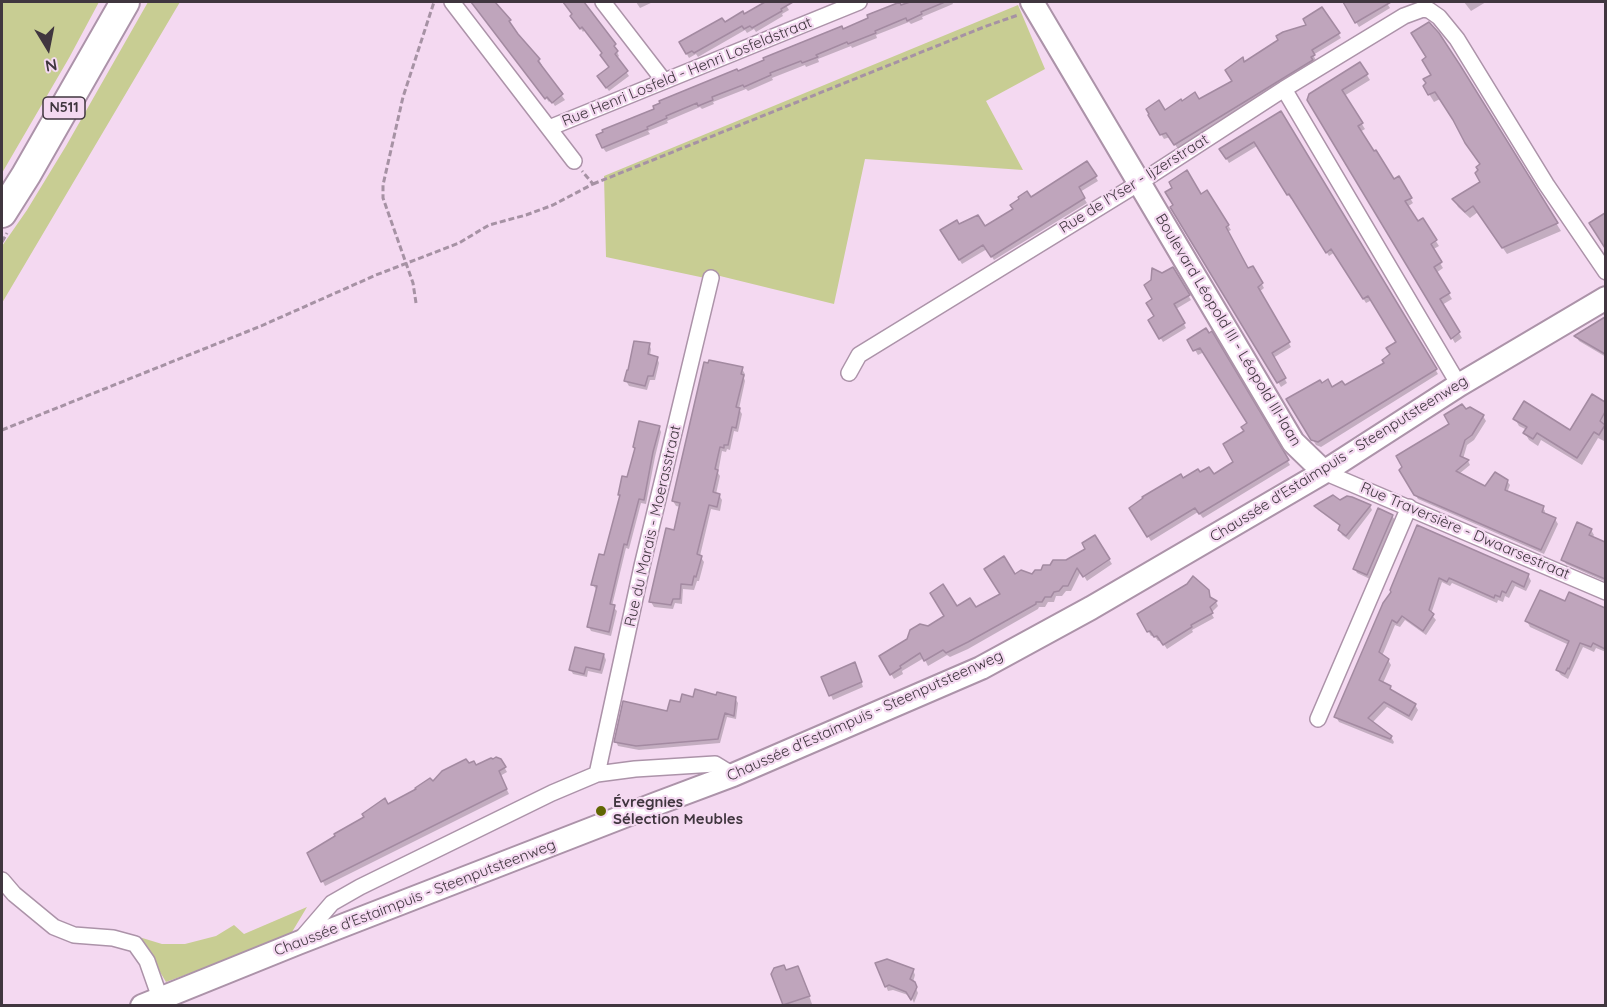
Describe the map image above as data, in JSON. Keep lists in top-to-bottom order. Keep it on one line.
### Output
{"streets":{"highway":["N511"],"main road":["Boulevard Léopold III - Léopold III-laan","Chaussée d'Estaimpuis - Steenputsteenweg"],"street":["Rue Henri Losfeld - Henri Losfeldstraat","Rue de l'Yser - Ijzerstraat","Rue du Marais - Moerasstraat","Rue Traversière - Dwaarsestraat"]},"crossings":[["Rue de l'Yser - Ijzerstraat","Boulevard Léopold III - Léopold III-laan"],["Boulevard Léopold III - Léopold III-laan","Chaussée d'Estaimpuis - Steenputsteenweg"],["Boulevard Léopold III - Léopold III-laan","Rue Traversière - Dwaarsestraat"],["Chaussée d'Estaimpuis - Steenputsteenweg","Rue Traversière - Dwaarsestraat"]],"places":["Évregnies Sélection Meubles"],"north":"bottom"}
